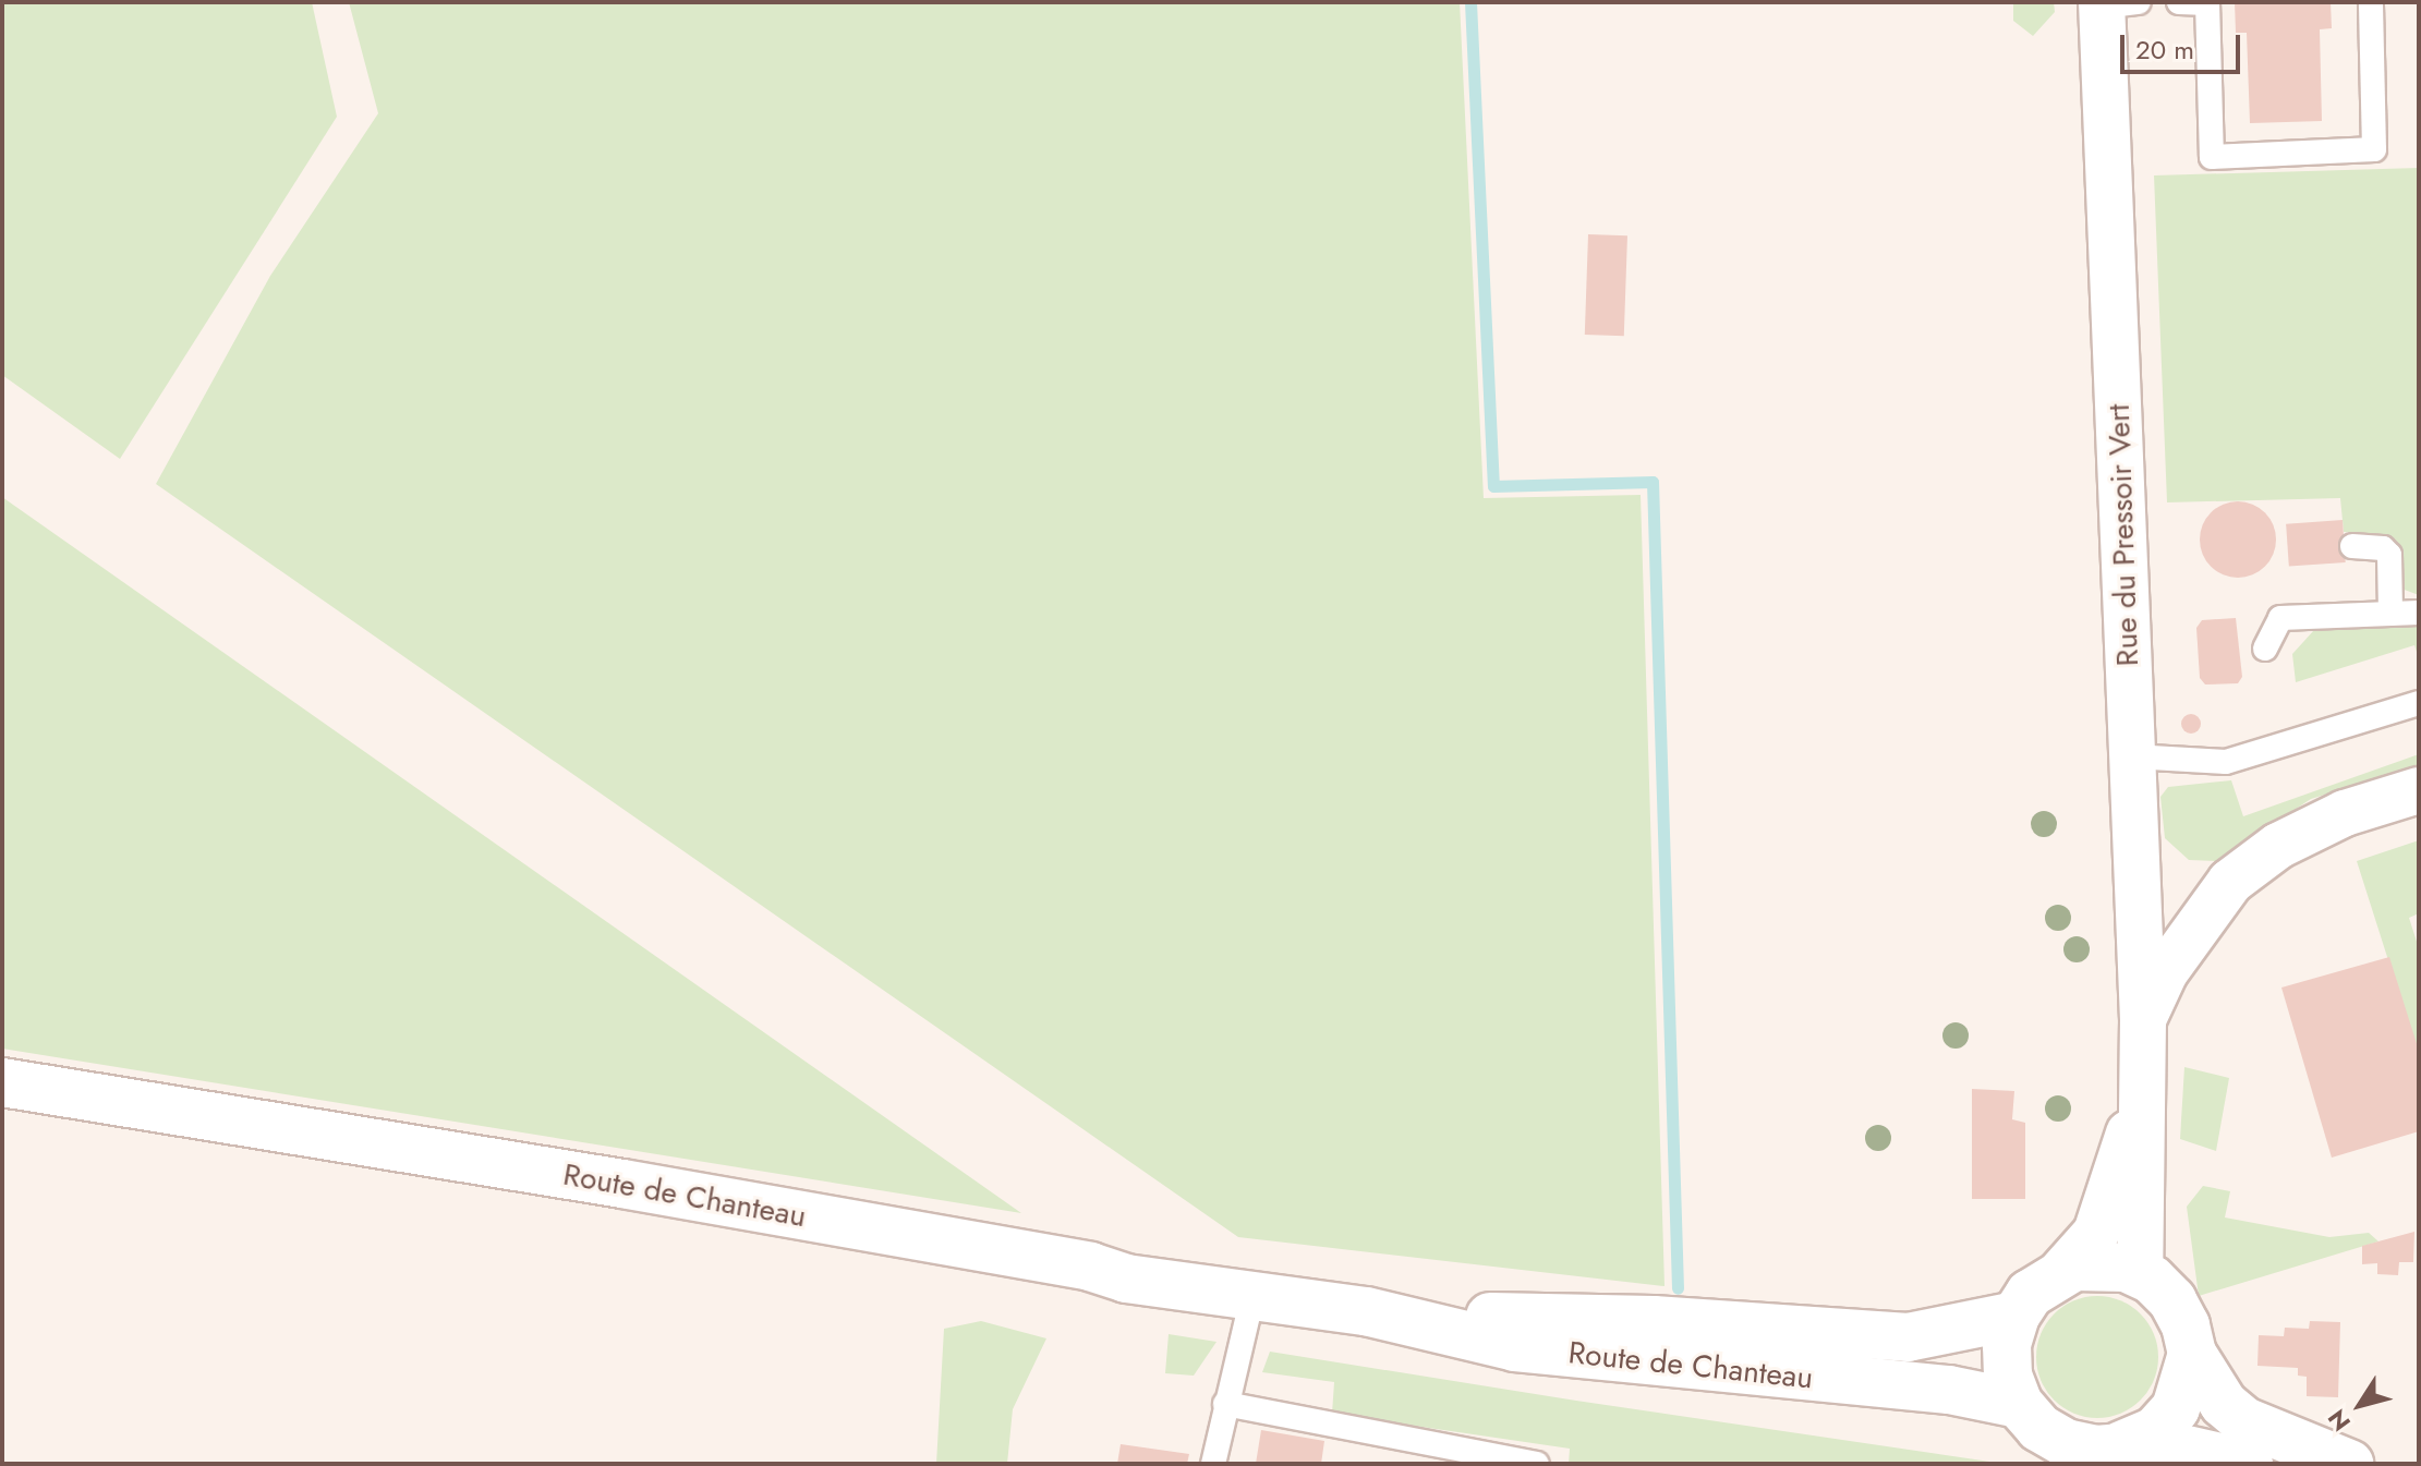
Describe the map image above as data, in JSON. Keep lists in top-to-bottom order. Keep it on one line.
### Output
{"streets":{"main road":["Route de Chanteau"],"street":["Rue du Pressoir Vert"]},"crossings":[["Rue du Pressoir Vert","Route de Chanteau"]],"scale_bar":"20 m","north":"bottom left"}
